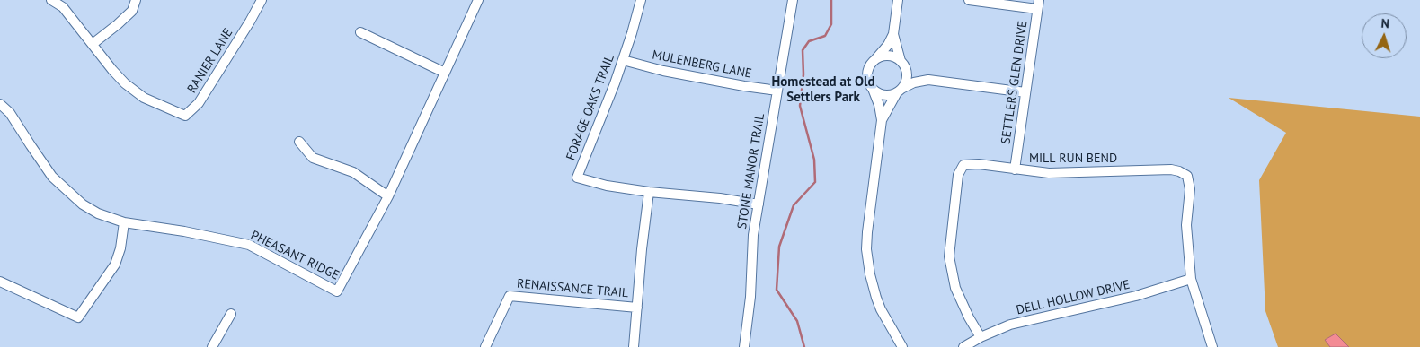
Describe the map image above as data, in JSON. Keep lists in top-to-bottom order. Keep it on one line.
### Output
{"streets":{"street":["RANIER LANE","MULENBERG LANE","SETTLERS GLEN DRIVE","FORAGE OAKS TRAIL","MILL RUN BEND","STONE MANOR TRAIL","PHEASANT RIDGE","RENAISSANCE TRAIL","DELL HOLLOW DRIVE"]},"crossings":[["MULENBERG LANE","FORAGE OAKS TRAIL"],["MULENBERG LANE","STONE MANOR TRAIL"],["SETTLERS GLEN DRIVE","MILL RUN BEND"],["FORAGE OAKS TRAIL","STONE MANOR TRAIL"],["MILL RUN BEND","DELL HOLLOW DRIVE"]],"districts":["Homestead at Old Settlers Park"],"north":"top"}
